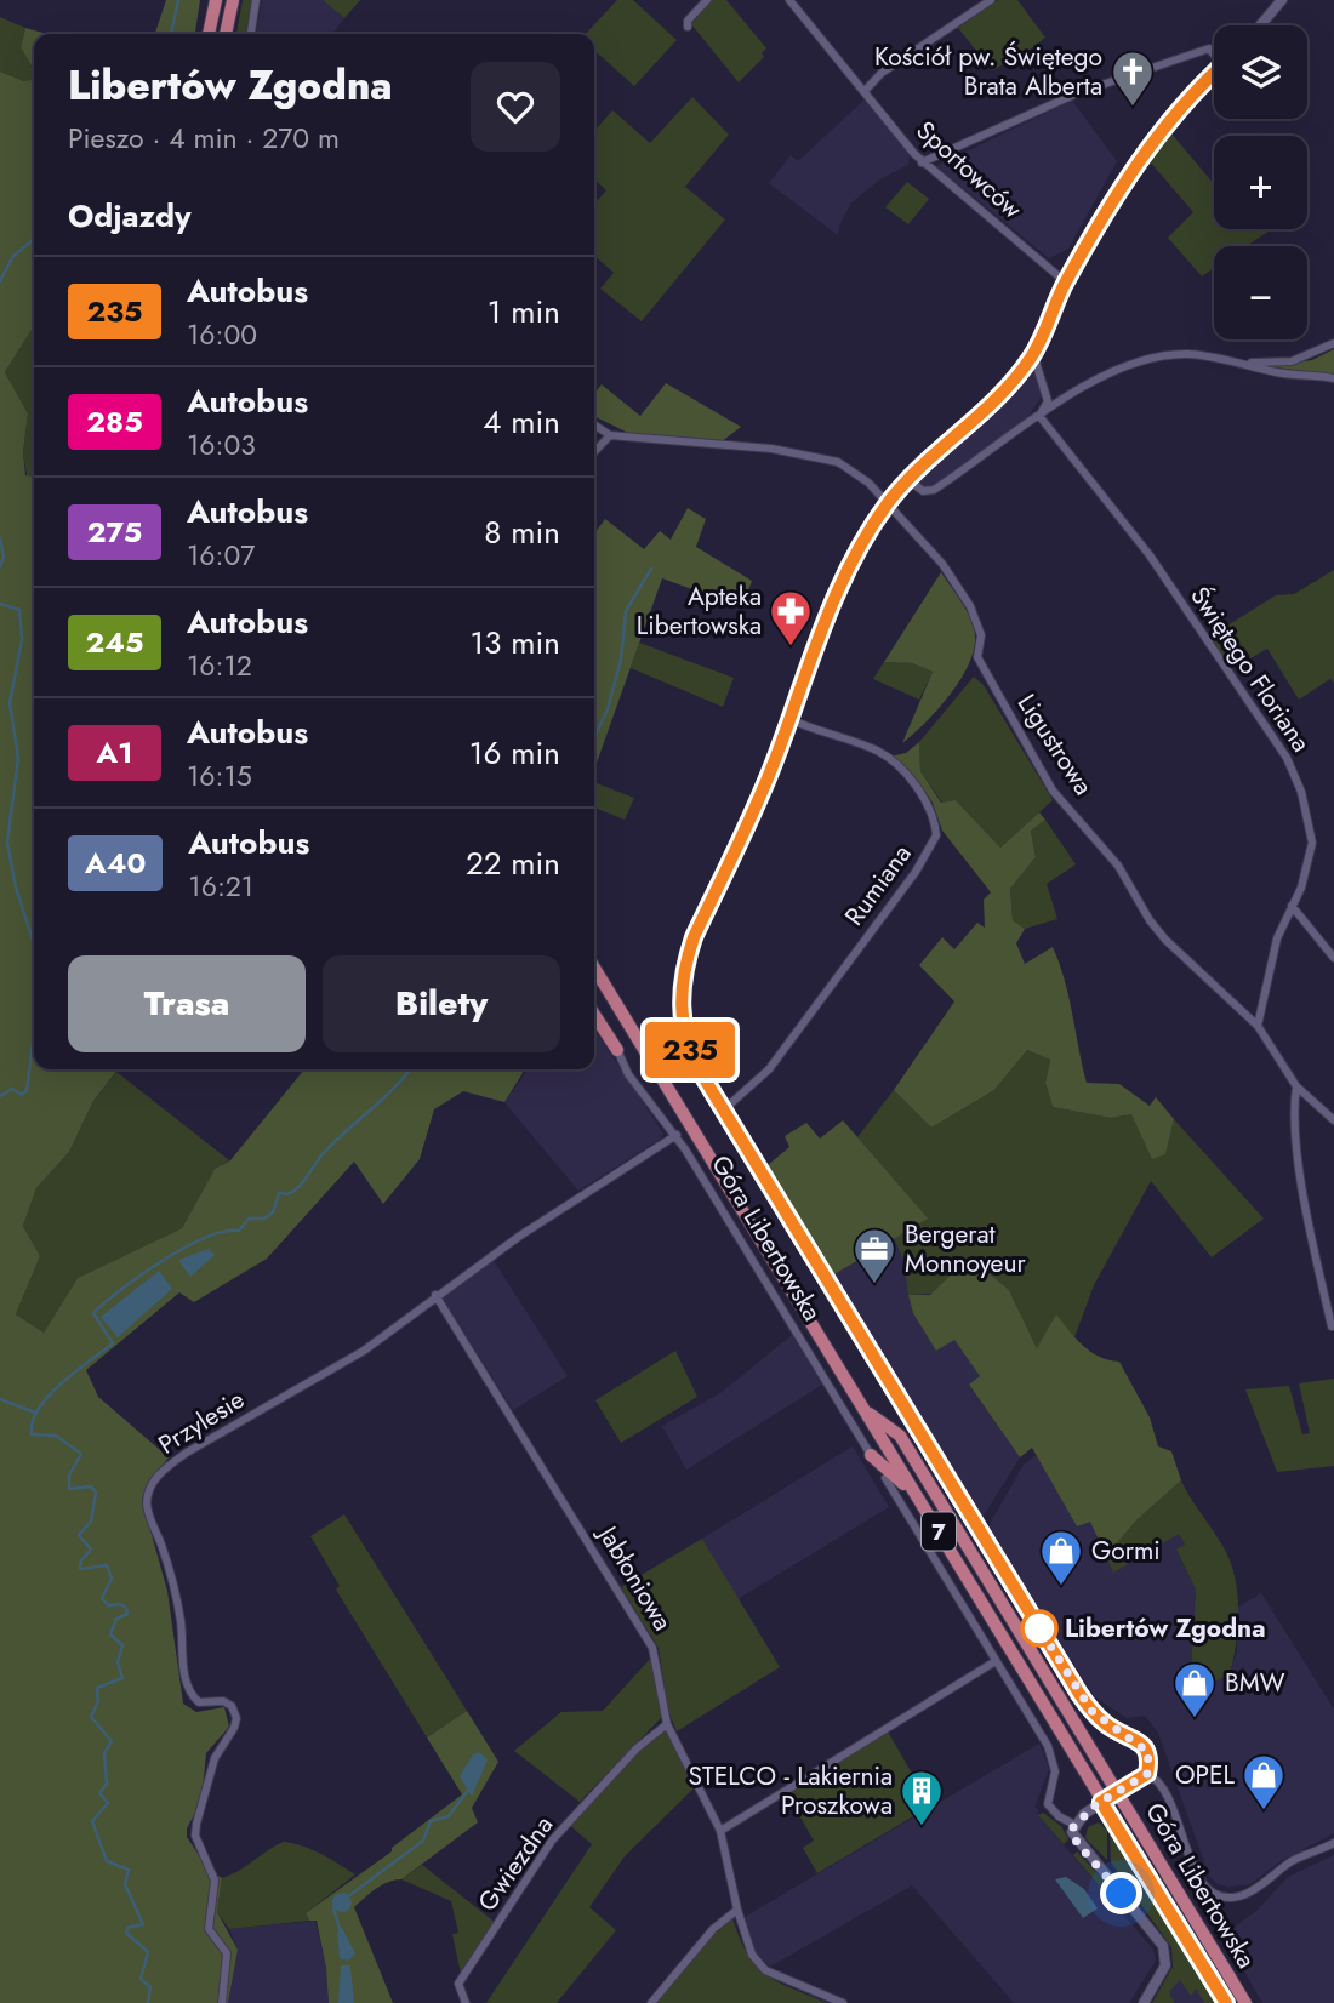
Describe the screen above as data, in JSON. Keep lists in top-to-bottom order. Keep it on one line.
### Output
{"streets":{"highway":["Góra Libertowska","7"],"street":["Sportowców","Świętego Floriana","Ligustrowa","Rumiana","Przylesie","Jabłoniowa","Gwiezdna"]},"crossings":[["Świętego Floriana","Ligustrowa"],["Rumiana","Góra Libertowska"],["Góra Libertowska","Przylesie"],["Przylesie","Jabłoniowa"],["Jabłoniowa","Gwiezdna"]],"places":{"church":["Kościół pw. Świętego Brata Alberta"],"pharmacy":["Apteka Libertowska"],"office":["Bergerat Monnoyeur"],"shop":["Gormi","BMW","OPEL"],"other":["Libertów Zgodna"],"building":["STELCO - Lakiernia Proszkowa"]},"lines":["bus line 235"],"page":{"on_map":"235","map_buttons":["+","−"],"heading":[["Libertów Zgodna","Pieszo · 4 min · 270 m"],"Odjazdy"],"list":[{"mark":"235","name":"Autobus","note":"16:00","value":"1 min"},{"mark":"285","name":"Autobus","note":"16:03","value":"4 min"},{"mark":"275","name":"Autobus","note":"16:07","value":"8 min"},{"mark":"245","name":"Autobus","note":"16:12","value":"13 min"},{"mark":"A1","name":"Autobus","note":"16:15","value":"16 min"},{"mark":"A40","name":"Autobus","note":"16:21","value":"22 min"}],"buttons":["Trasa","Bilety"]}}
